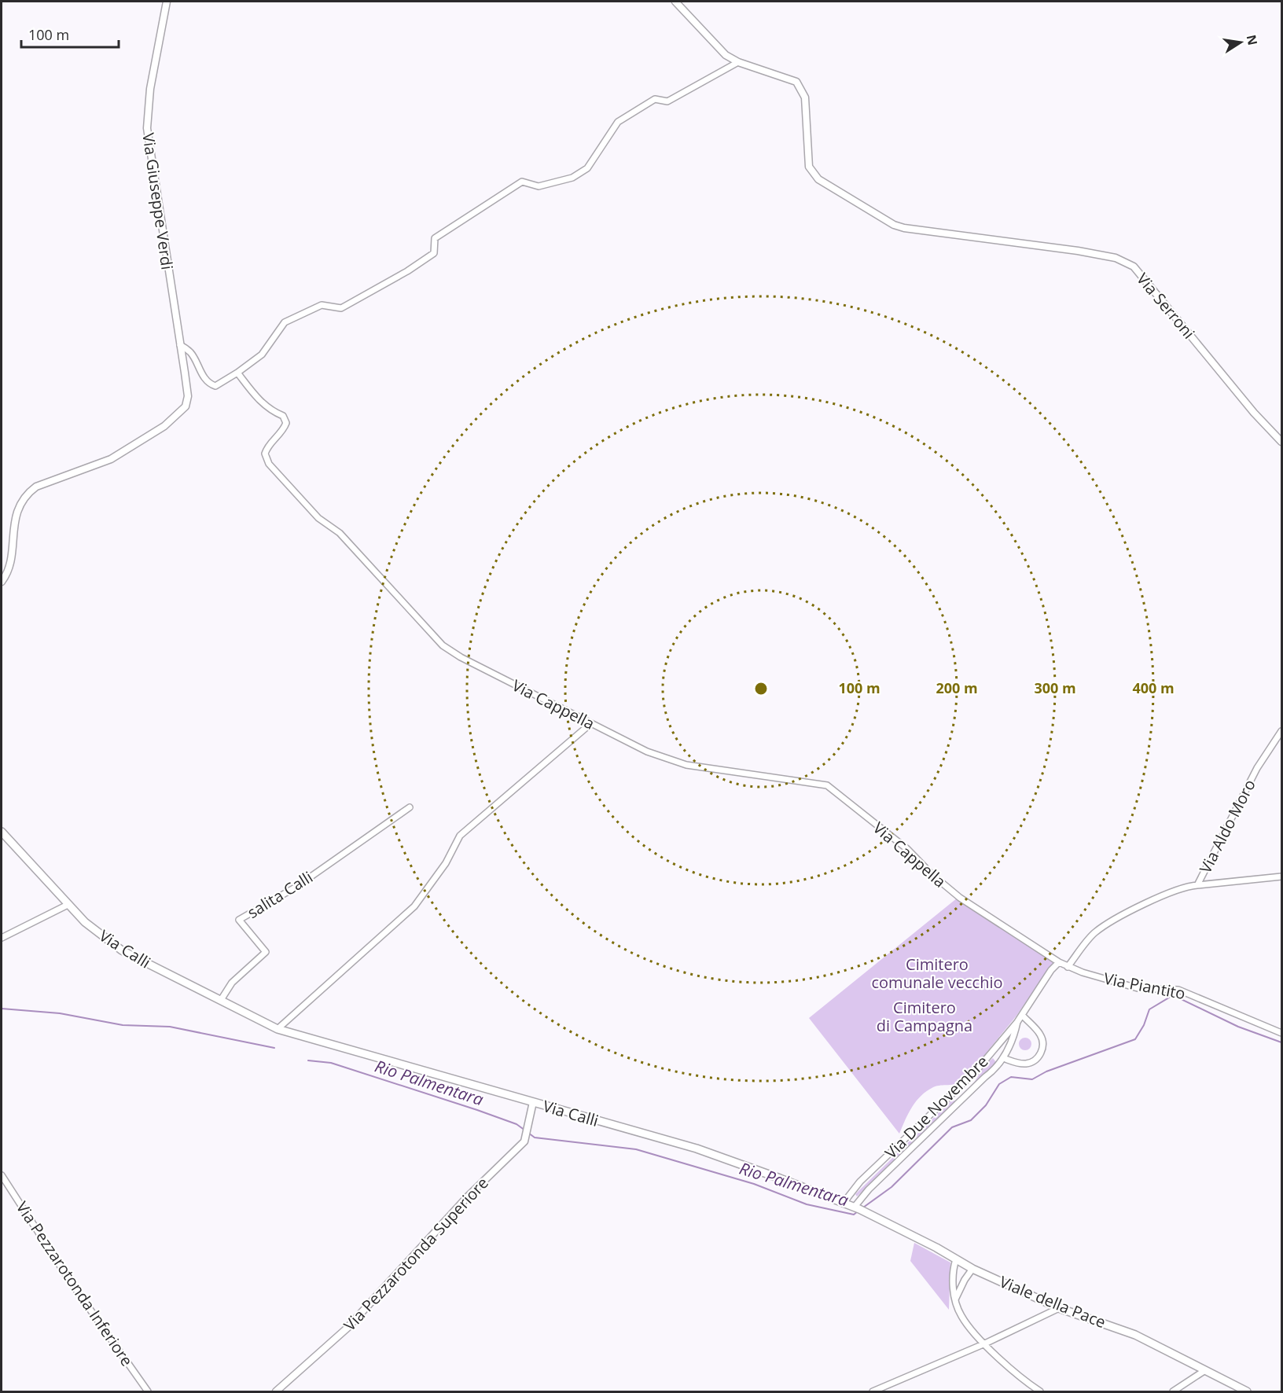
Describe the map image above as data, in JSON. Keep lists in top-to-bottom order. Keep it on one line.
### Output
{"streets":{"main road":["Via Calli","Viale della Pace"],"street":["Via Giuseppe Verdi","Via Serroni","Via Cappella","Via Aldo Moro","salita Calli","Via Piantito","Via Due Novembre","Via Pezzarotonda Superiore","Via Pezzarotonda Inferiore"]},"crossings":[["Via Cappella","Via Piantito"],["Via Cappella","Via Due Novembre"],["Via Aldo Moro","Via Piantito"],["salita Calli","Via Calli"],["Via Calli","Via Due Novembre"],["Via Calli","Via Pezzarotonda Superiore"],["Via Calli","Viale della Pace"],["Via Piantito","Via Due Novembre"],["Via Due Novembre","Viale della Pace"]],"water":["Rio Palmentara"],"parks":["Cimitero comunale vecchio","Cimitero di Campagna"],"scale_bar":"100 m","north":"right","rings":["100 m","200 m","300 m","400 m"]}
